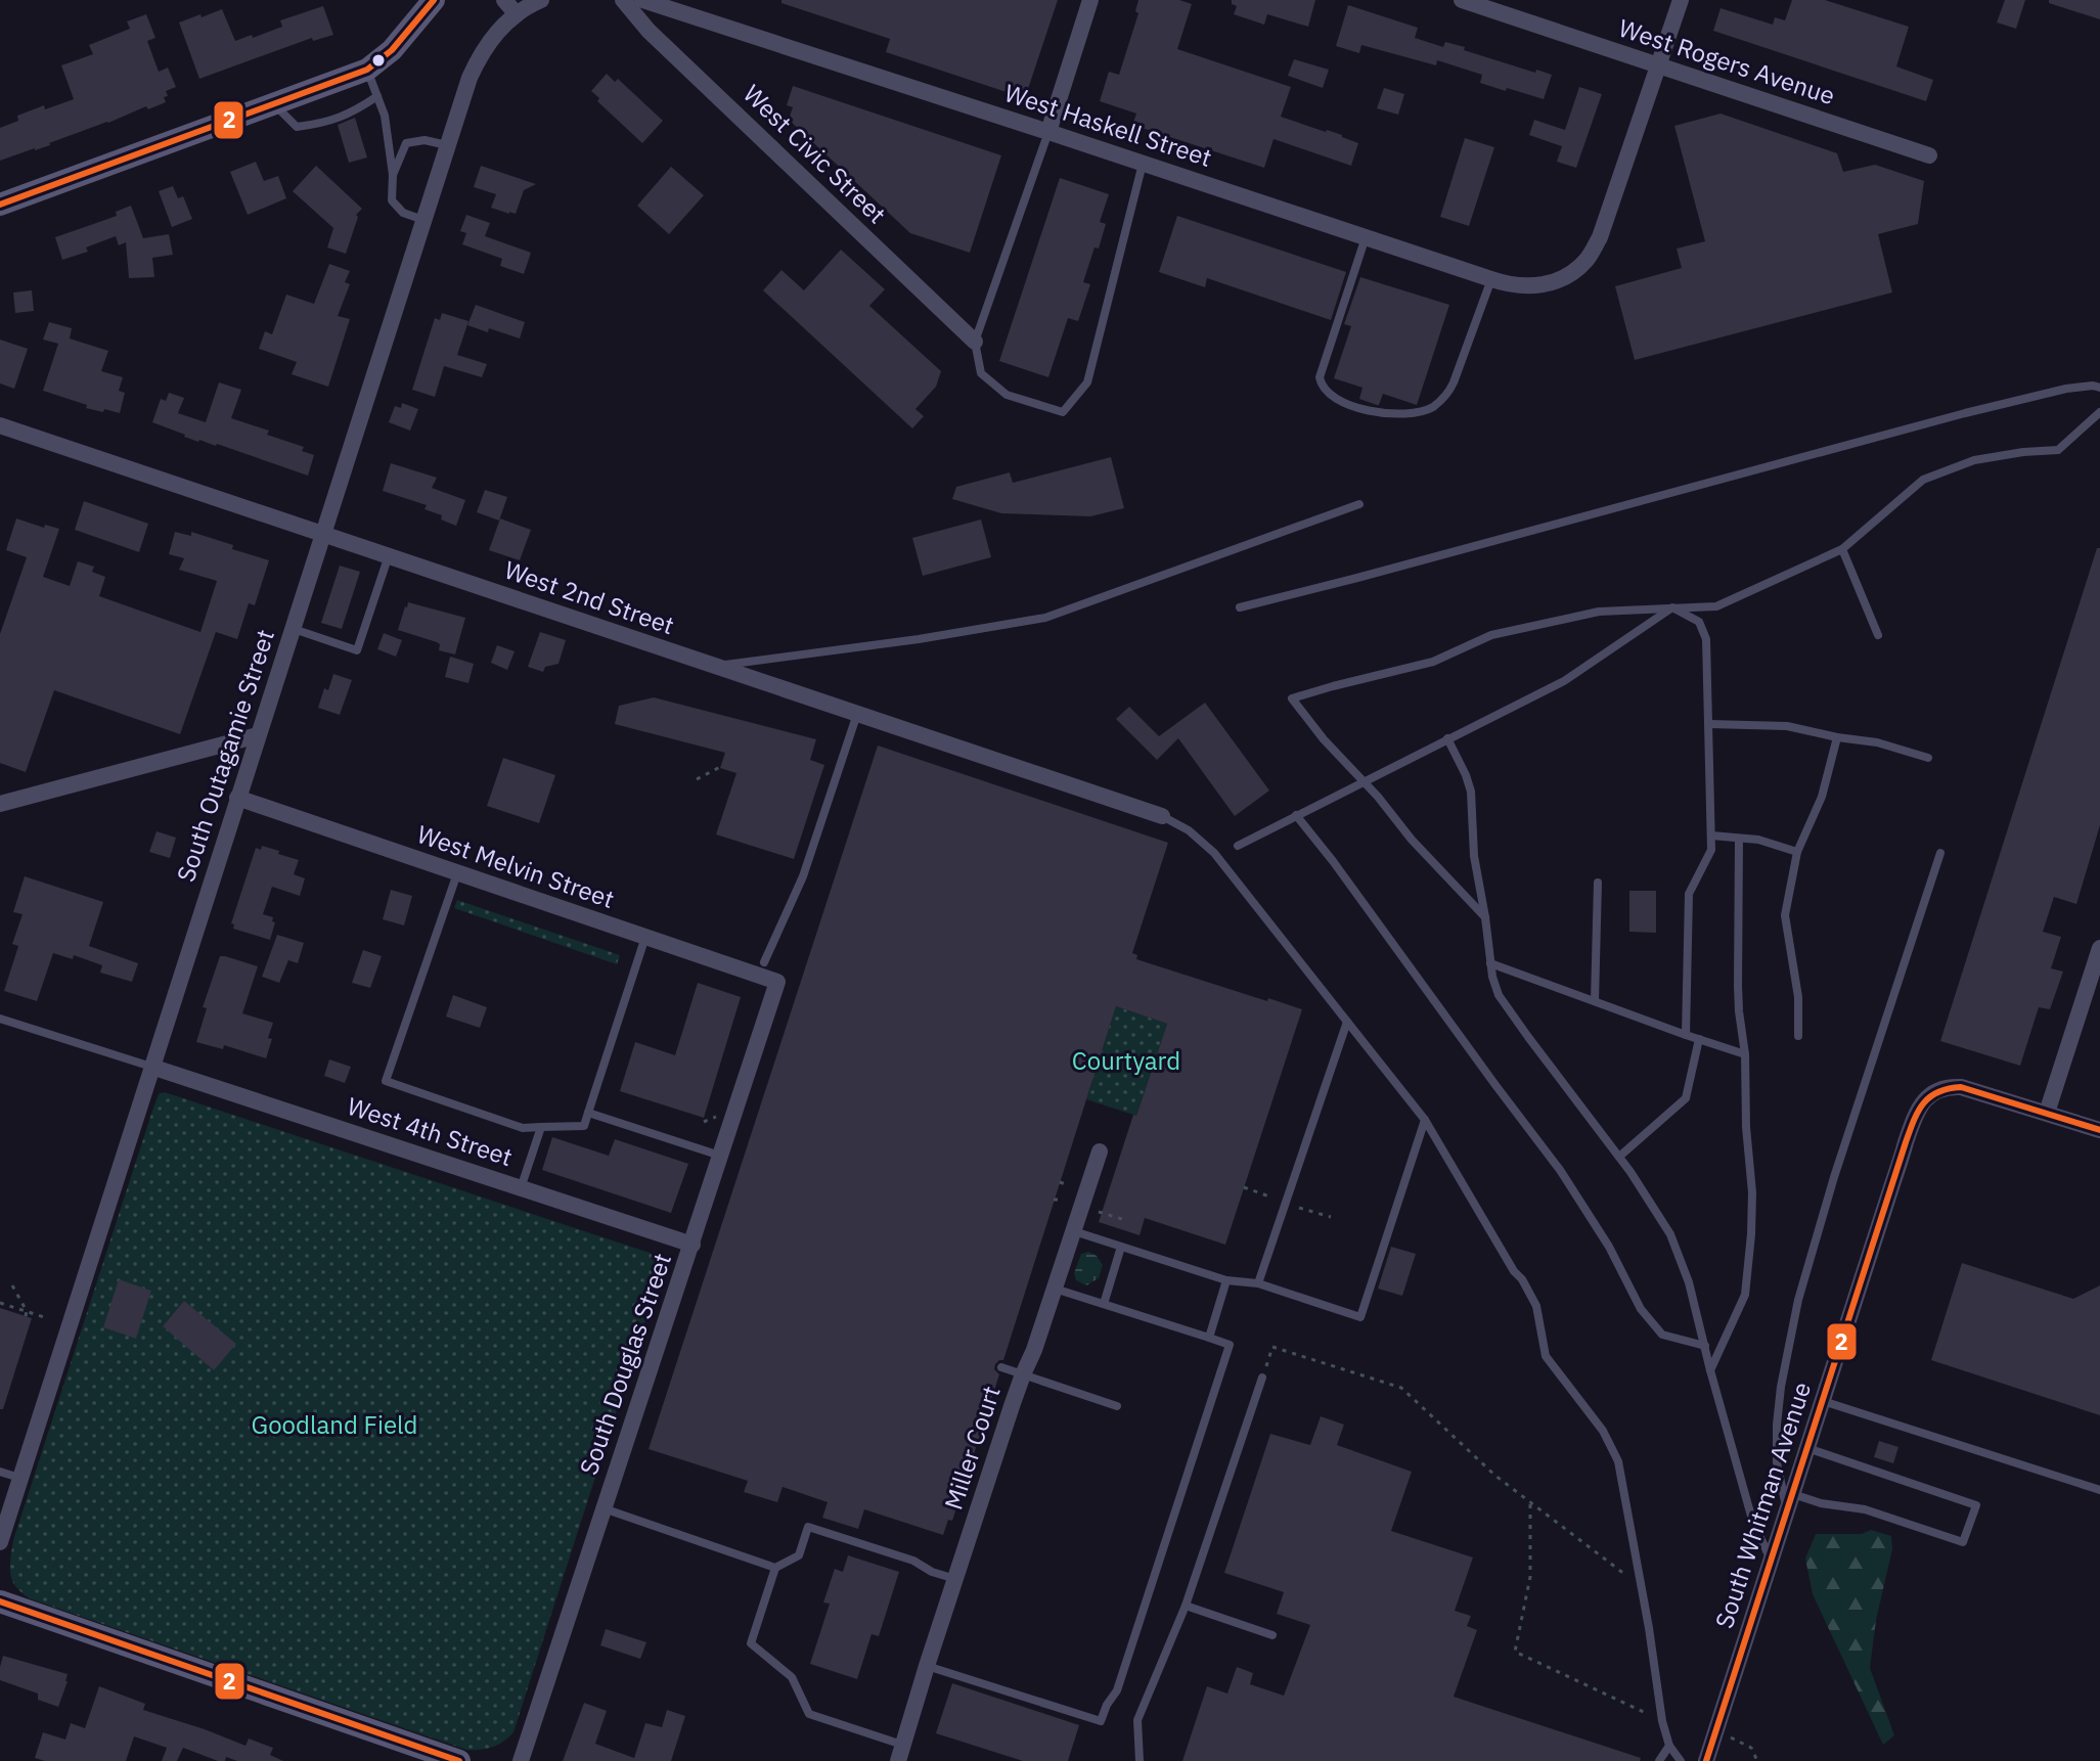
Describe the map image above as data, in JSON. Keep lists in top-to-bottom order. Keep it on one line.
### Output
{"streets":{"street":["West Rogers Avenue","West Haskell Street","West Civic Street","West 2nd Street","South Outagamie Street","West Melvin Street","West 4th Street","South Douglas Street","Miller Court","South Whitman Avenue"]},"crossings":[["West Rogers Avenue","West Haskell Street"],["West 2nd Street","South Outagamie Street"],["South Outagamie Street","West Melvin Street"],["South Outagamie Street","West 4th Street"],["West Melvin Street","South Douglas Street"],["West 4th Street","South Douglas Street"]],"parks":["Courtyard","Goodland Field"],"lines":["transit line 2"]}
